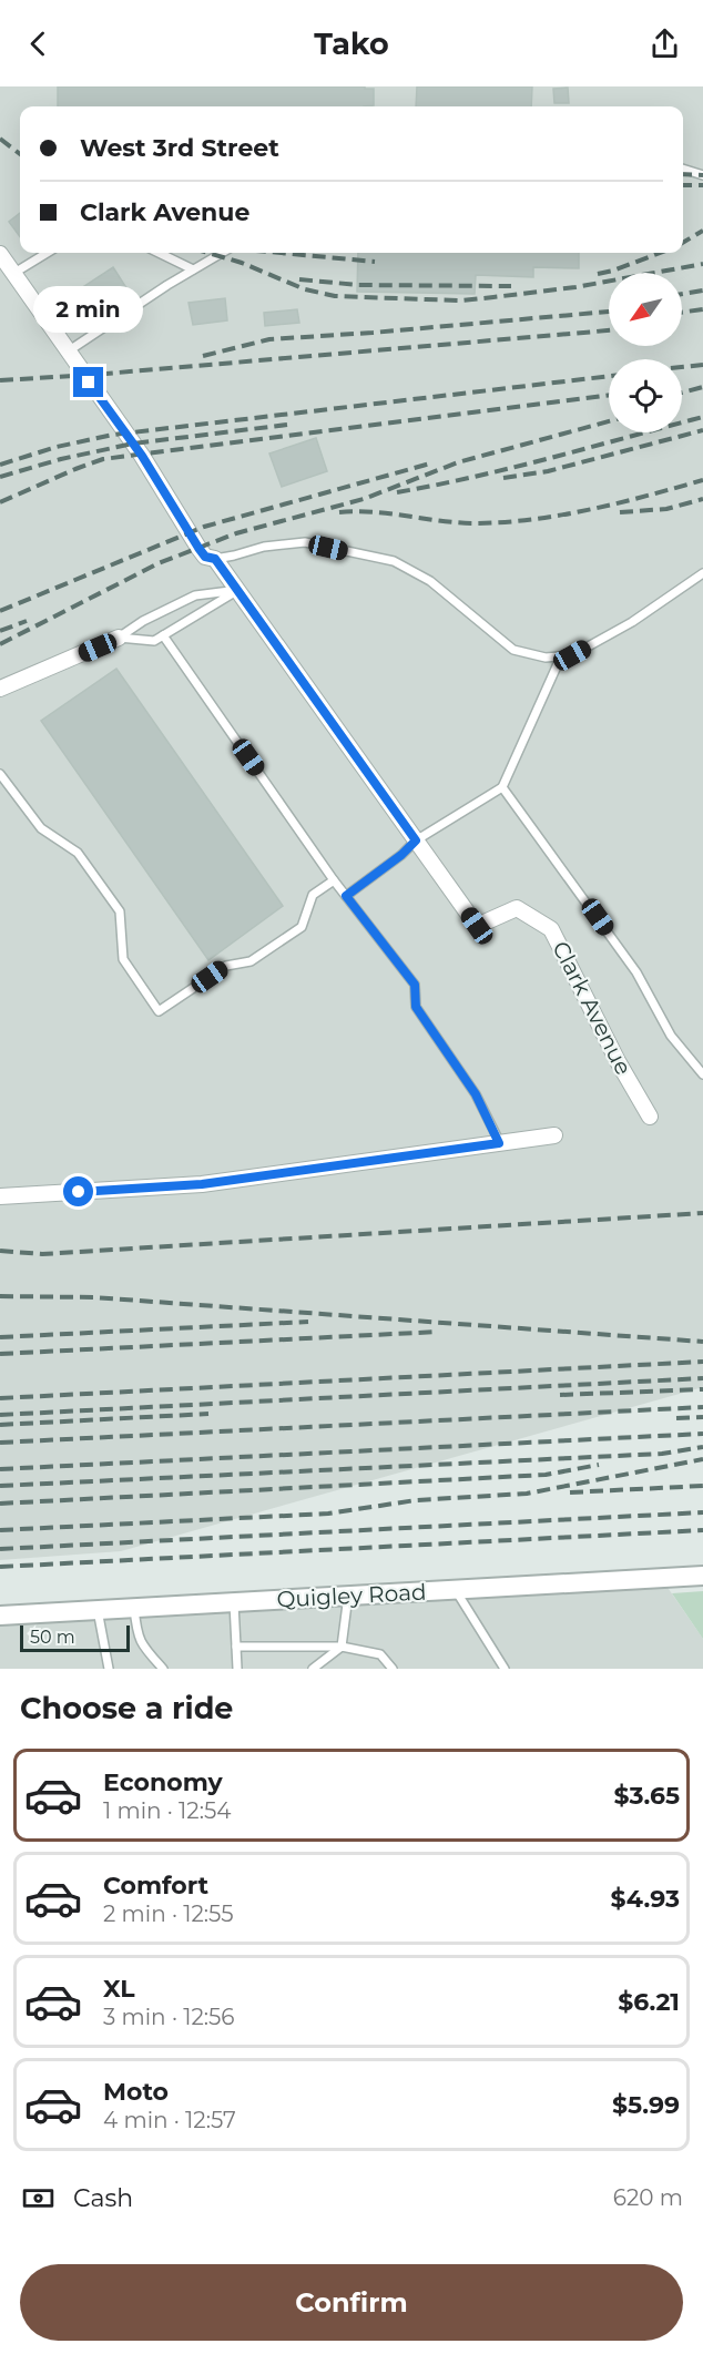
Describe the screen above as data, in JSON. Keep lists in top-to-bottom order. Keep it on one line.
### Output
{"streets":{"street":["Clark Avenue","Quigley Road"]},"scale_bar":"50 m","north":"bottom left","page":{"header":"Tako","banner":["West 3rd Street","Clark Avenue"],"bubble":"2 min","scale":"50 m","heading":"Choose a ride","list":[{"name":"Economy","note":"1 min · 12:54","value":"$3.65"},{"name":"Comfort","note":"2 min · 12:55","value":"$4.93"},{"name":"XL","note":"3 min · 12:56","value":"$6.21"},{"name":"Moto","note":"4 min · 12:57","value":"$5.99"}],"pay":["Cash","620 m"],"buttons":"Confirm"}}
